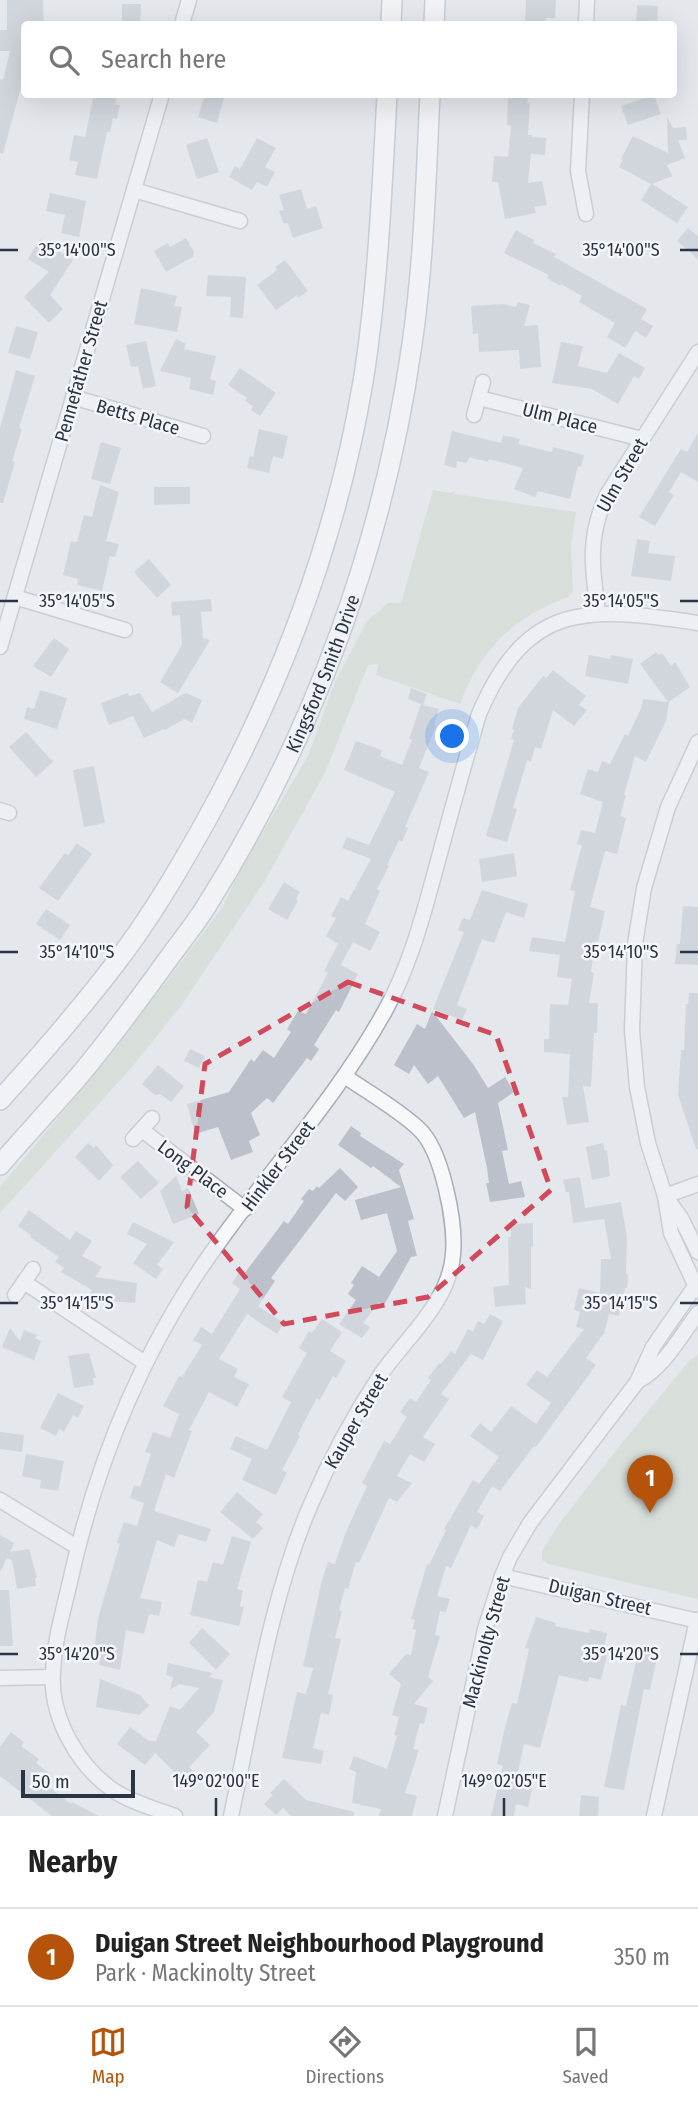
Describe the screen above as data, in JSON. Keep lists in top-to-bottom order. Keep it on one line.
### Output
{"streets":{"main road":["Kingsford Smith Drive"],"street":["Pennefather Street","Betts Place","Ulm Place","Ulm Street","Hinkler Street","Long Place","Kauper Street","Duigan Street","Mackinolty Street"]},"crossings":[["Pennefather Street","Betts Place"],["Ulm Place","Ulm Street"],["Ulm Street","Hinkler Street"],["Hinkler Street","Long Place"],["Hinkler Street","Kauper Street"],["Duigan Street","Mackinolty Street"]],"scale_bar":"50 m","page":{"search":"Search here","pins":"1","scale":"50 m","heading":"Nearby","list":[{"mark":"1","name":"Duigan Street Neighbourhood Playground","note":"Park · Mackinolty Street","value":"350 m"}],"nav":["Map","Directions","Saved"]},"coordinates":["35°14'00\"S","35°14'05\"S","35°14'10\"S","35°14'15\"S","35°14'20\"S","149°02'00\"E","149°02'05\"E"]}
